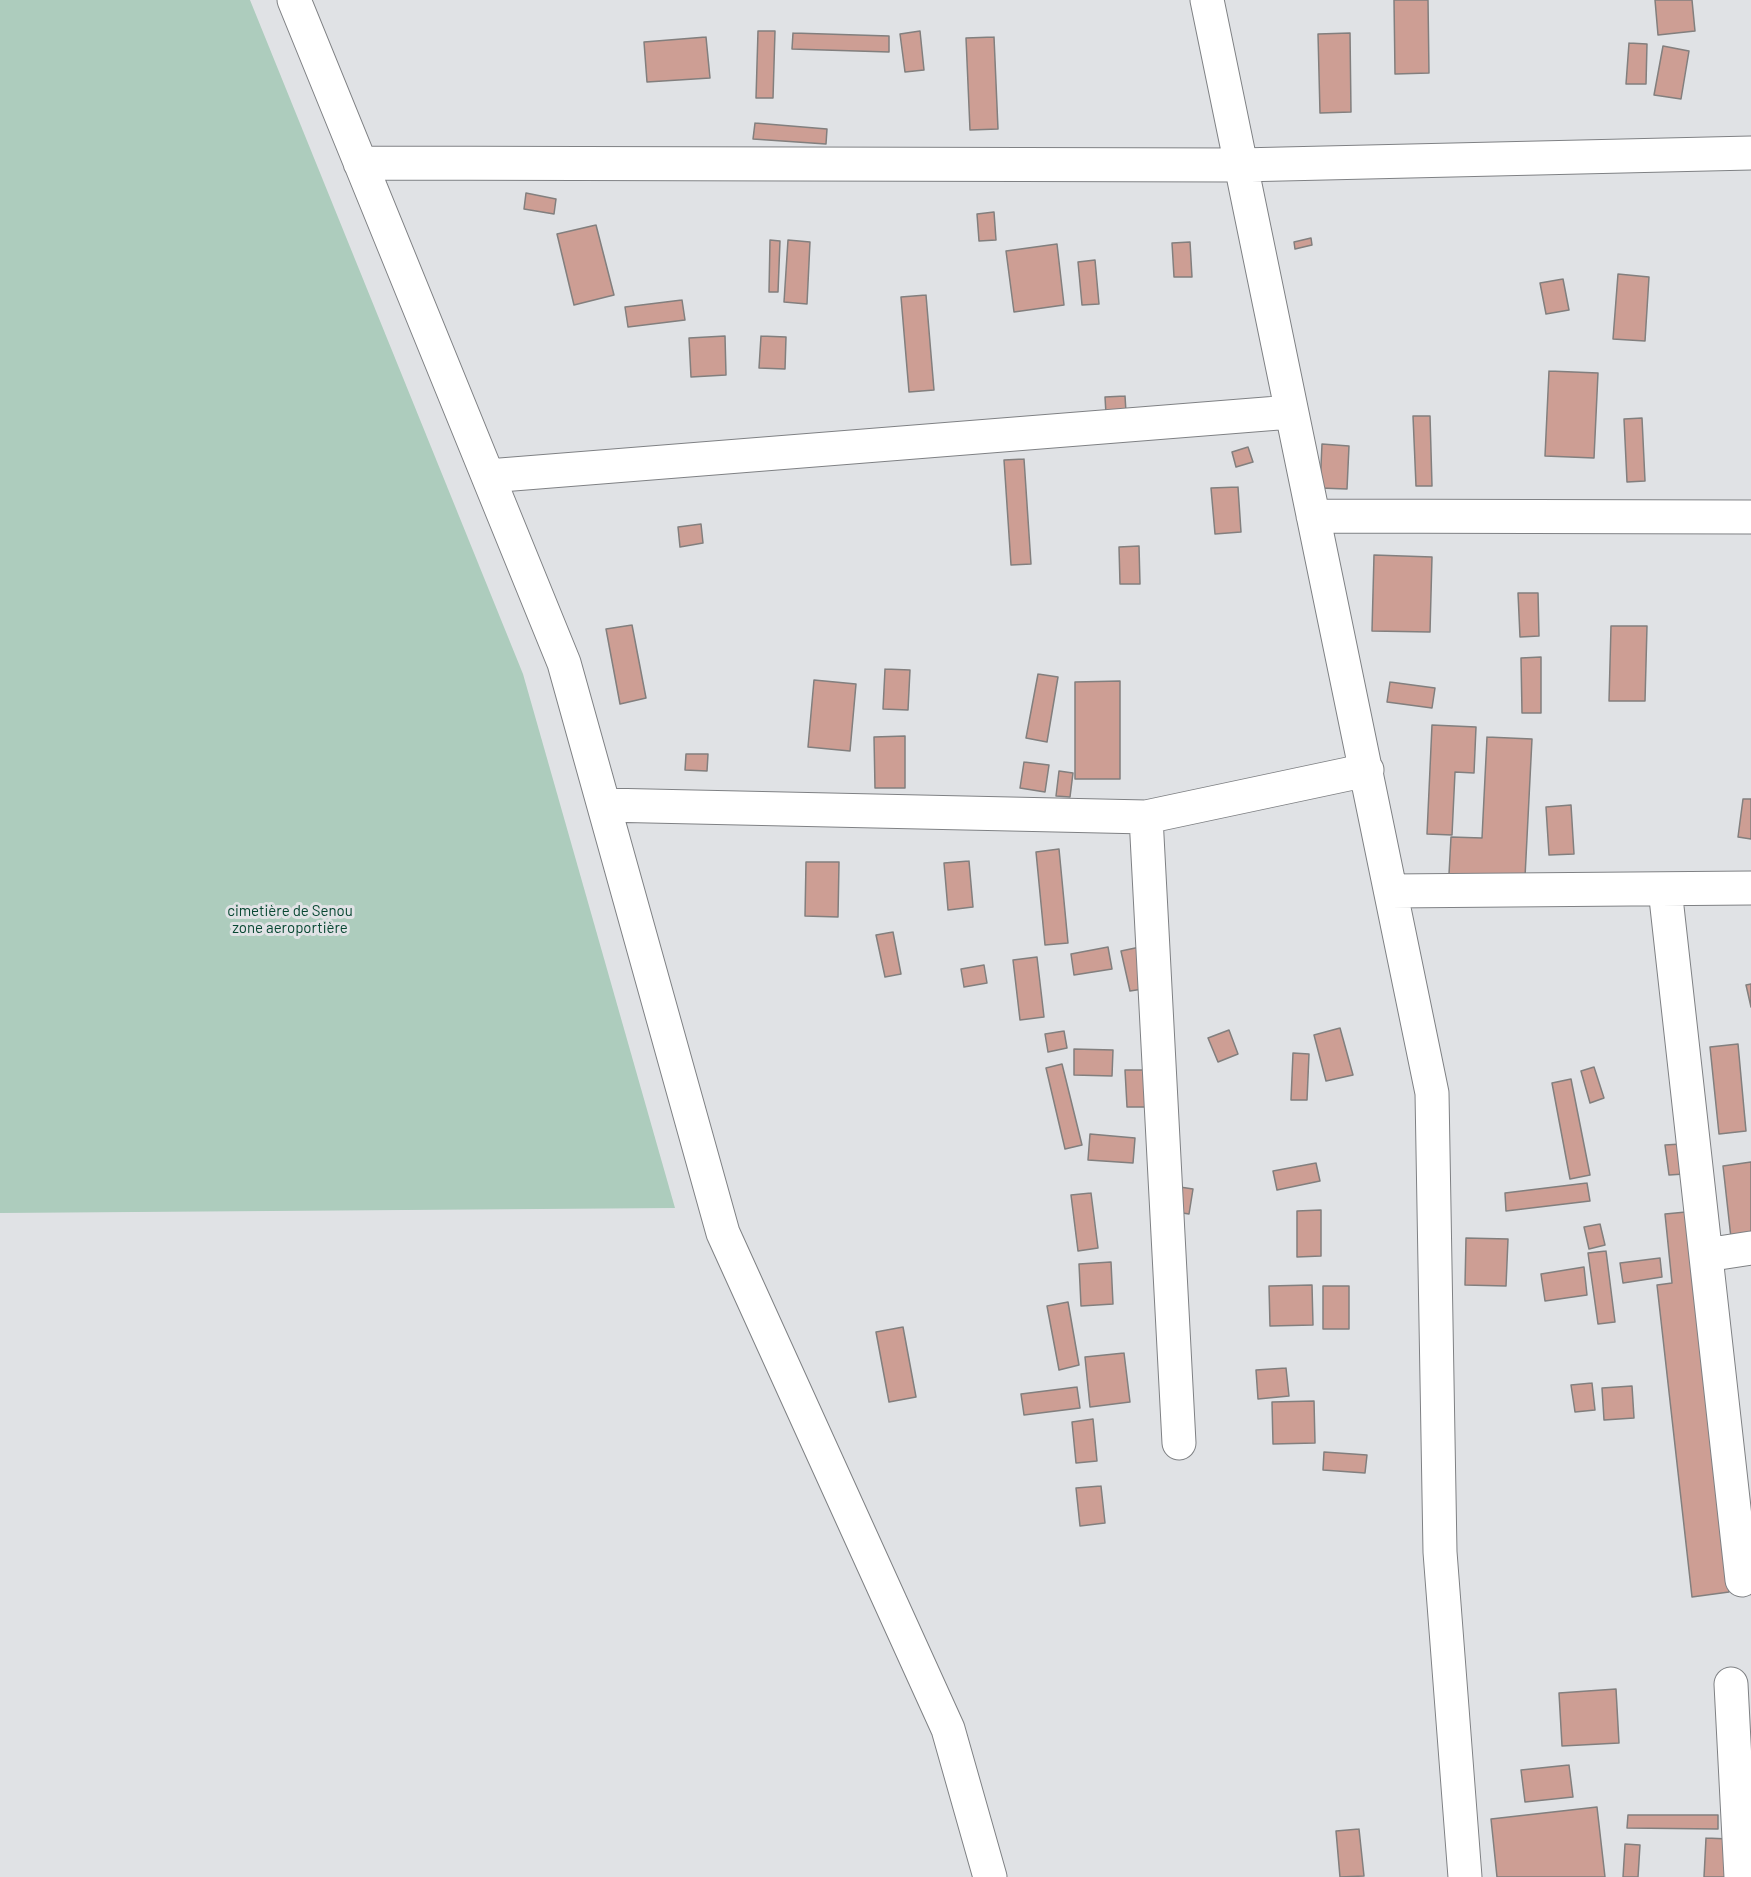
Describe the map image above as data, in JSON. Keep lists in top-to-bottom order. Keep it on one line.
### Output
{"parks":["cimetière de Senou zone aeroportière"]}
